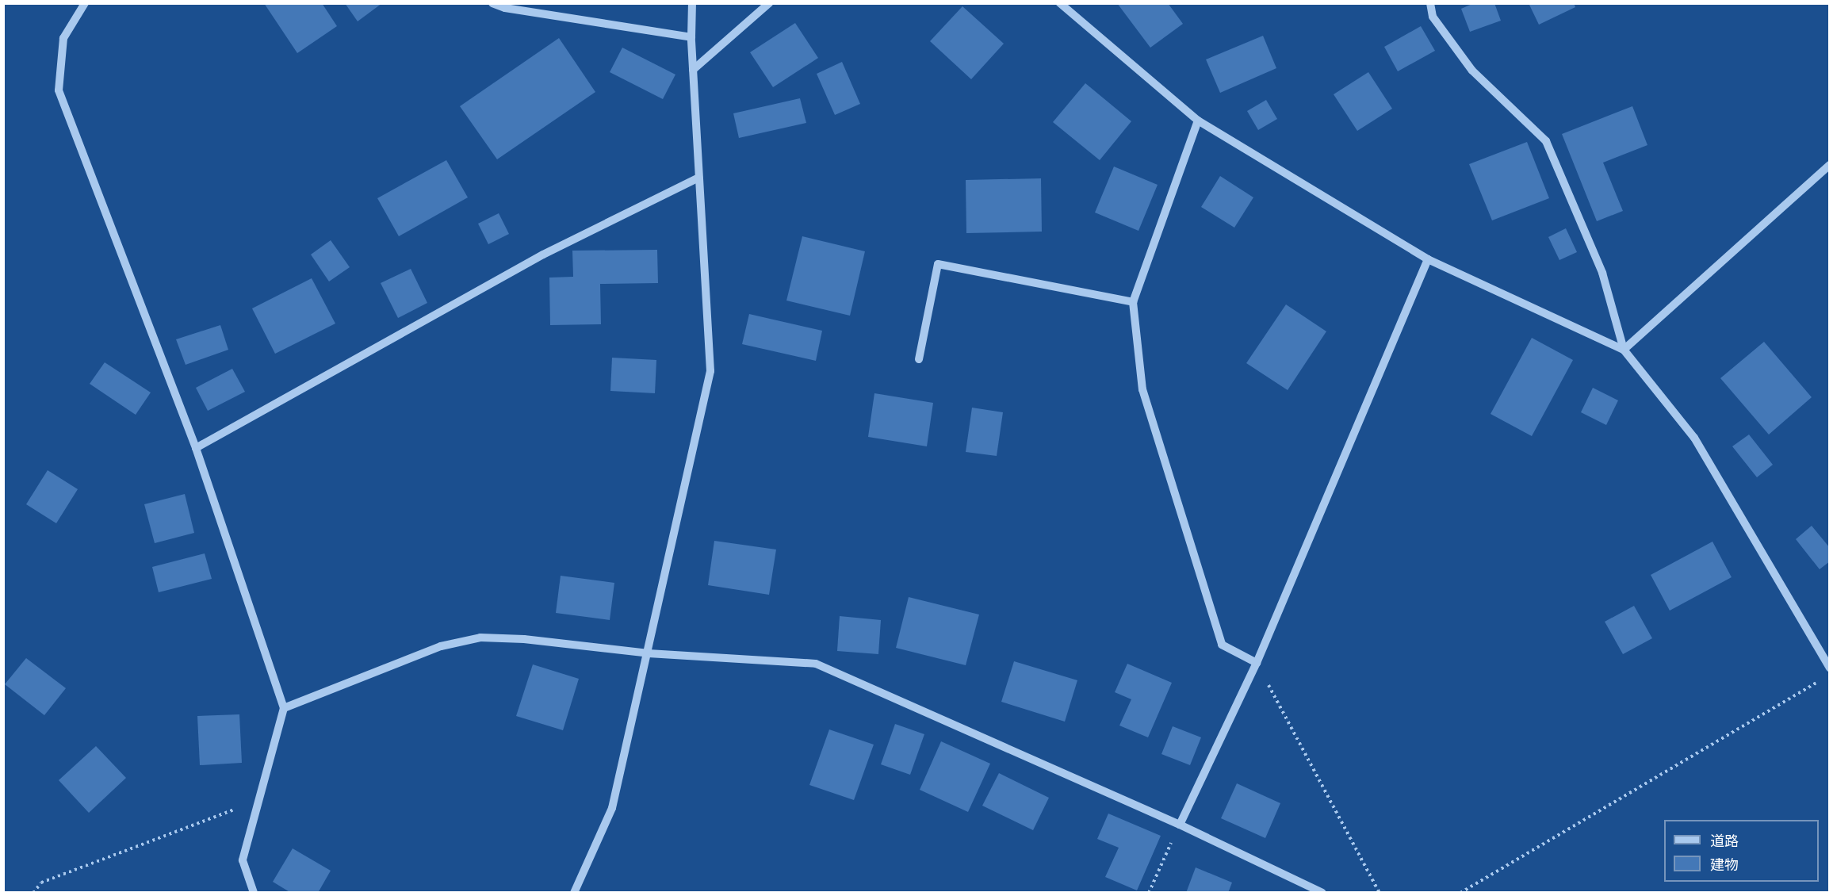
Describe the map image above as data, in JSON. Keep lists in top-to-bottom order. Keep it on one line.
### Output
{"legend":["道路","建物"]}
